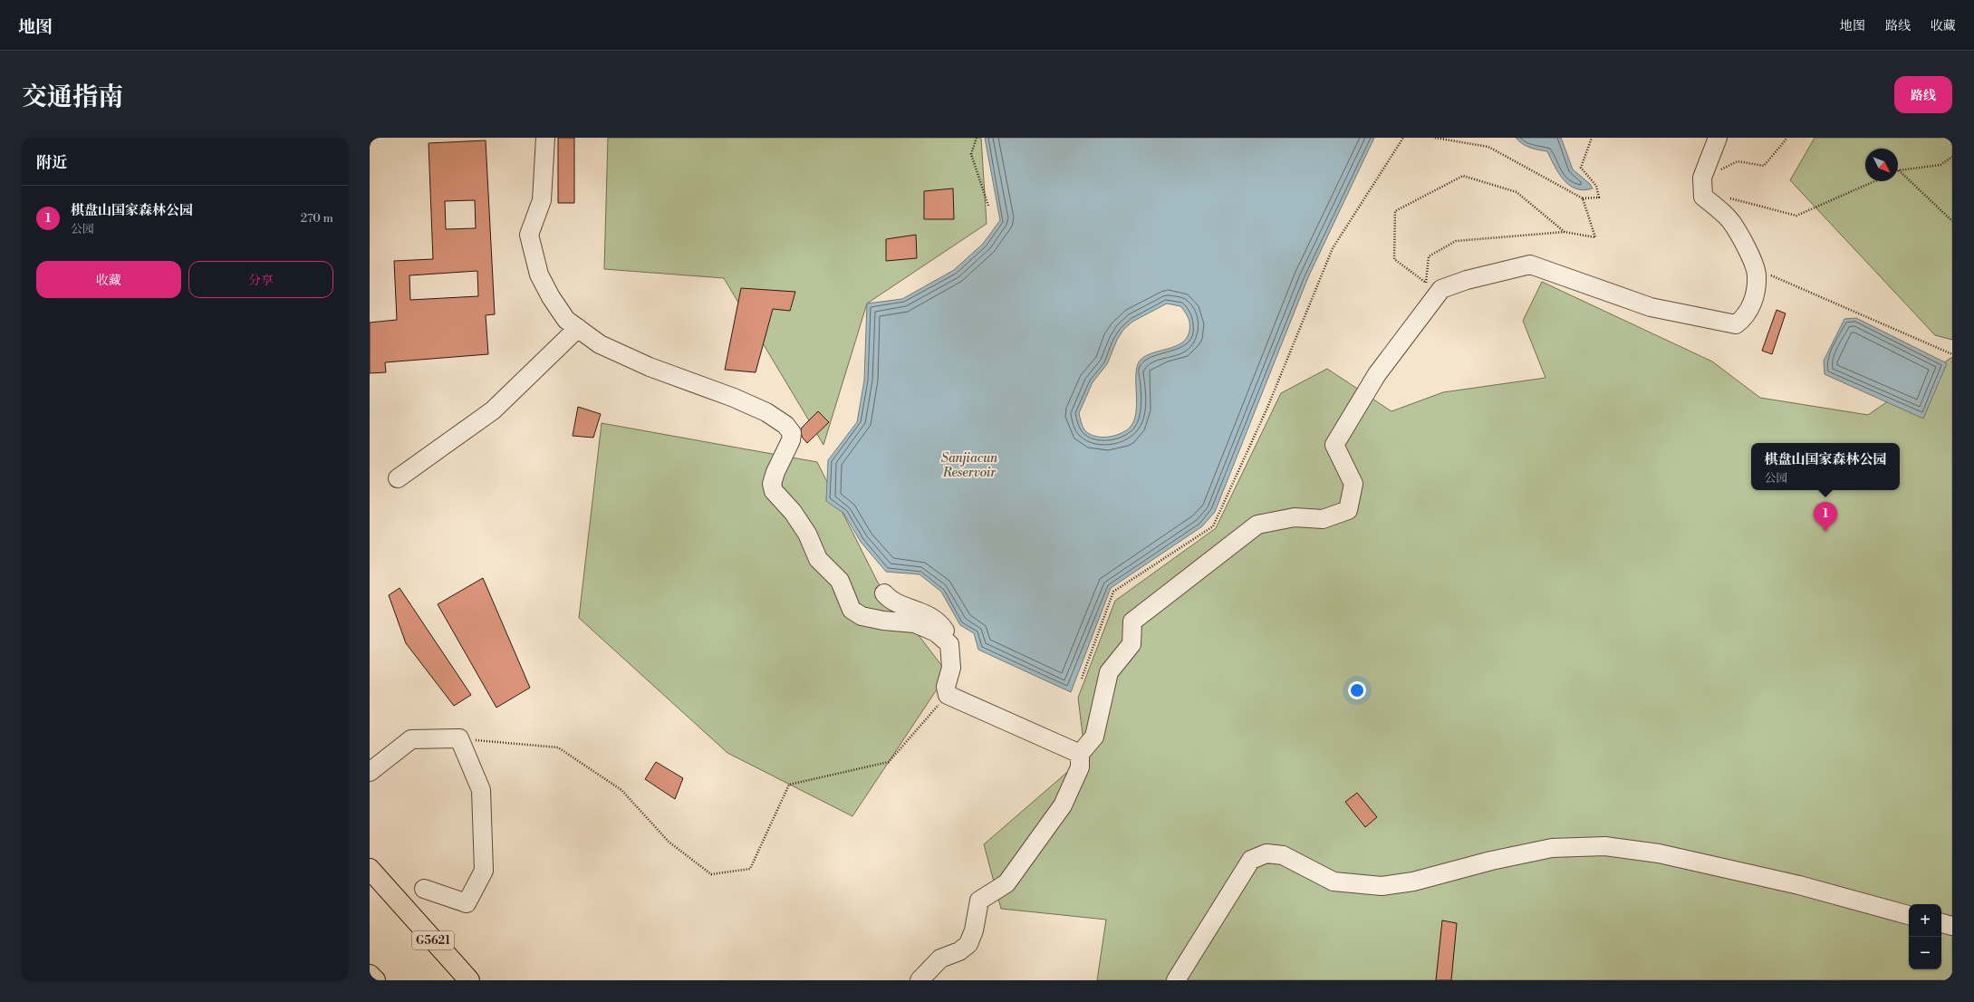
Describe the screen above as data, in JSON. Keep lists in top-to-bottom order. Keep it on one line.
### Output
{"streets":{"highway":["G5621"]},"water":["Sanjiacun Reservoir"],"north":"bottom right","page":{"header":"地图","nav":["地图","路线","收藏"],"title":"交通指南","buttons":["路线",["收藏","分享"]],"heading":"附近","list":[{"mark":"1","name":"棋盘山国家森林公园","note":"公园","value":"270 m"}],"popup":["棋盘山国家森林公园","公园"],"pins":"1","map_buttons":["+","−"]}}
